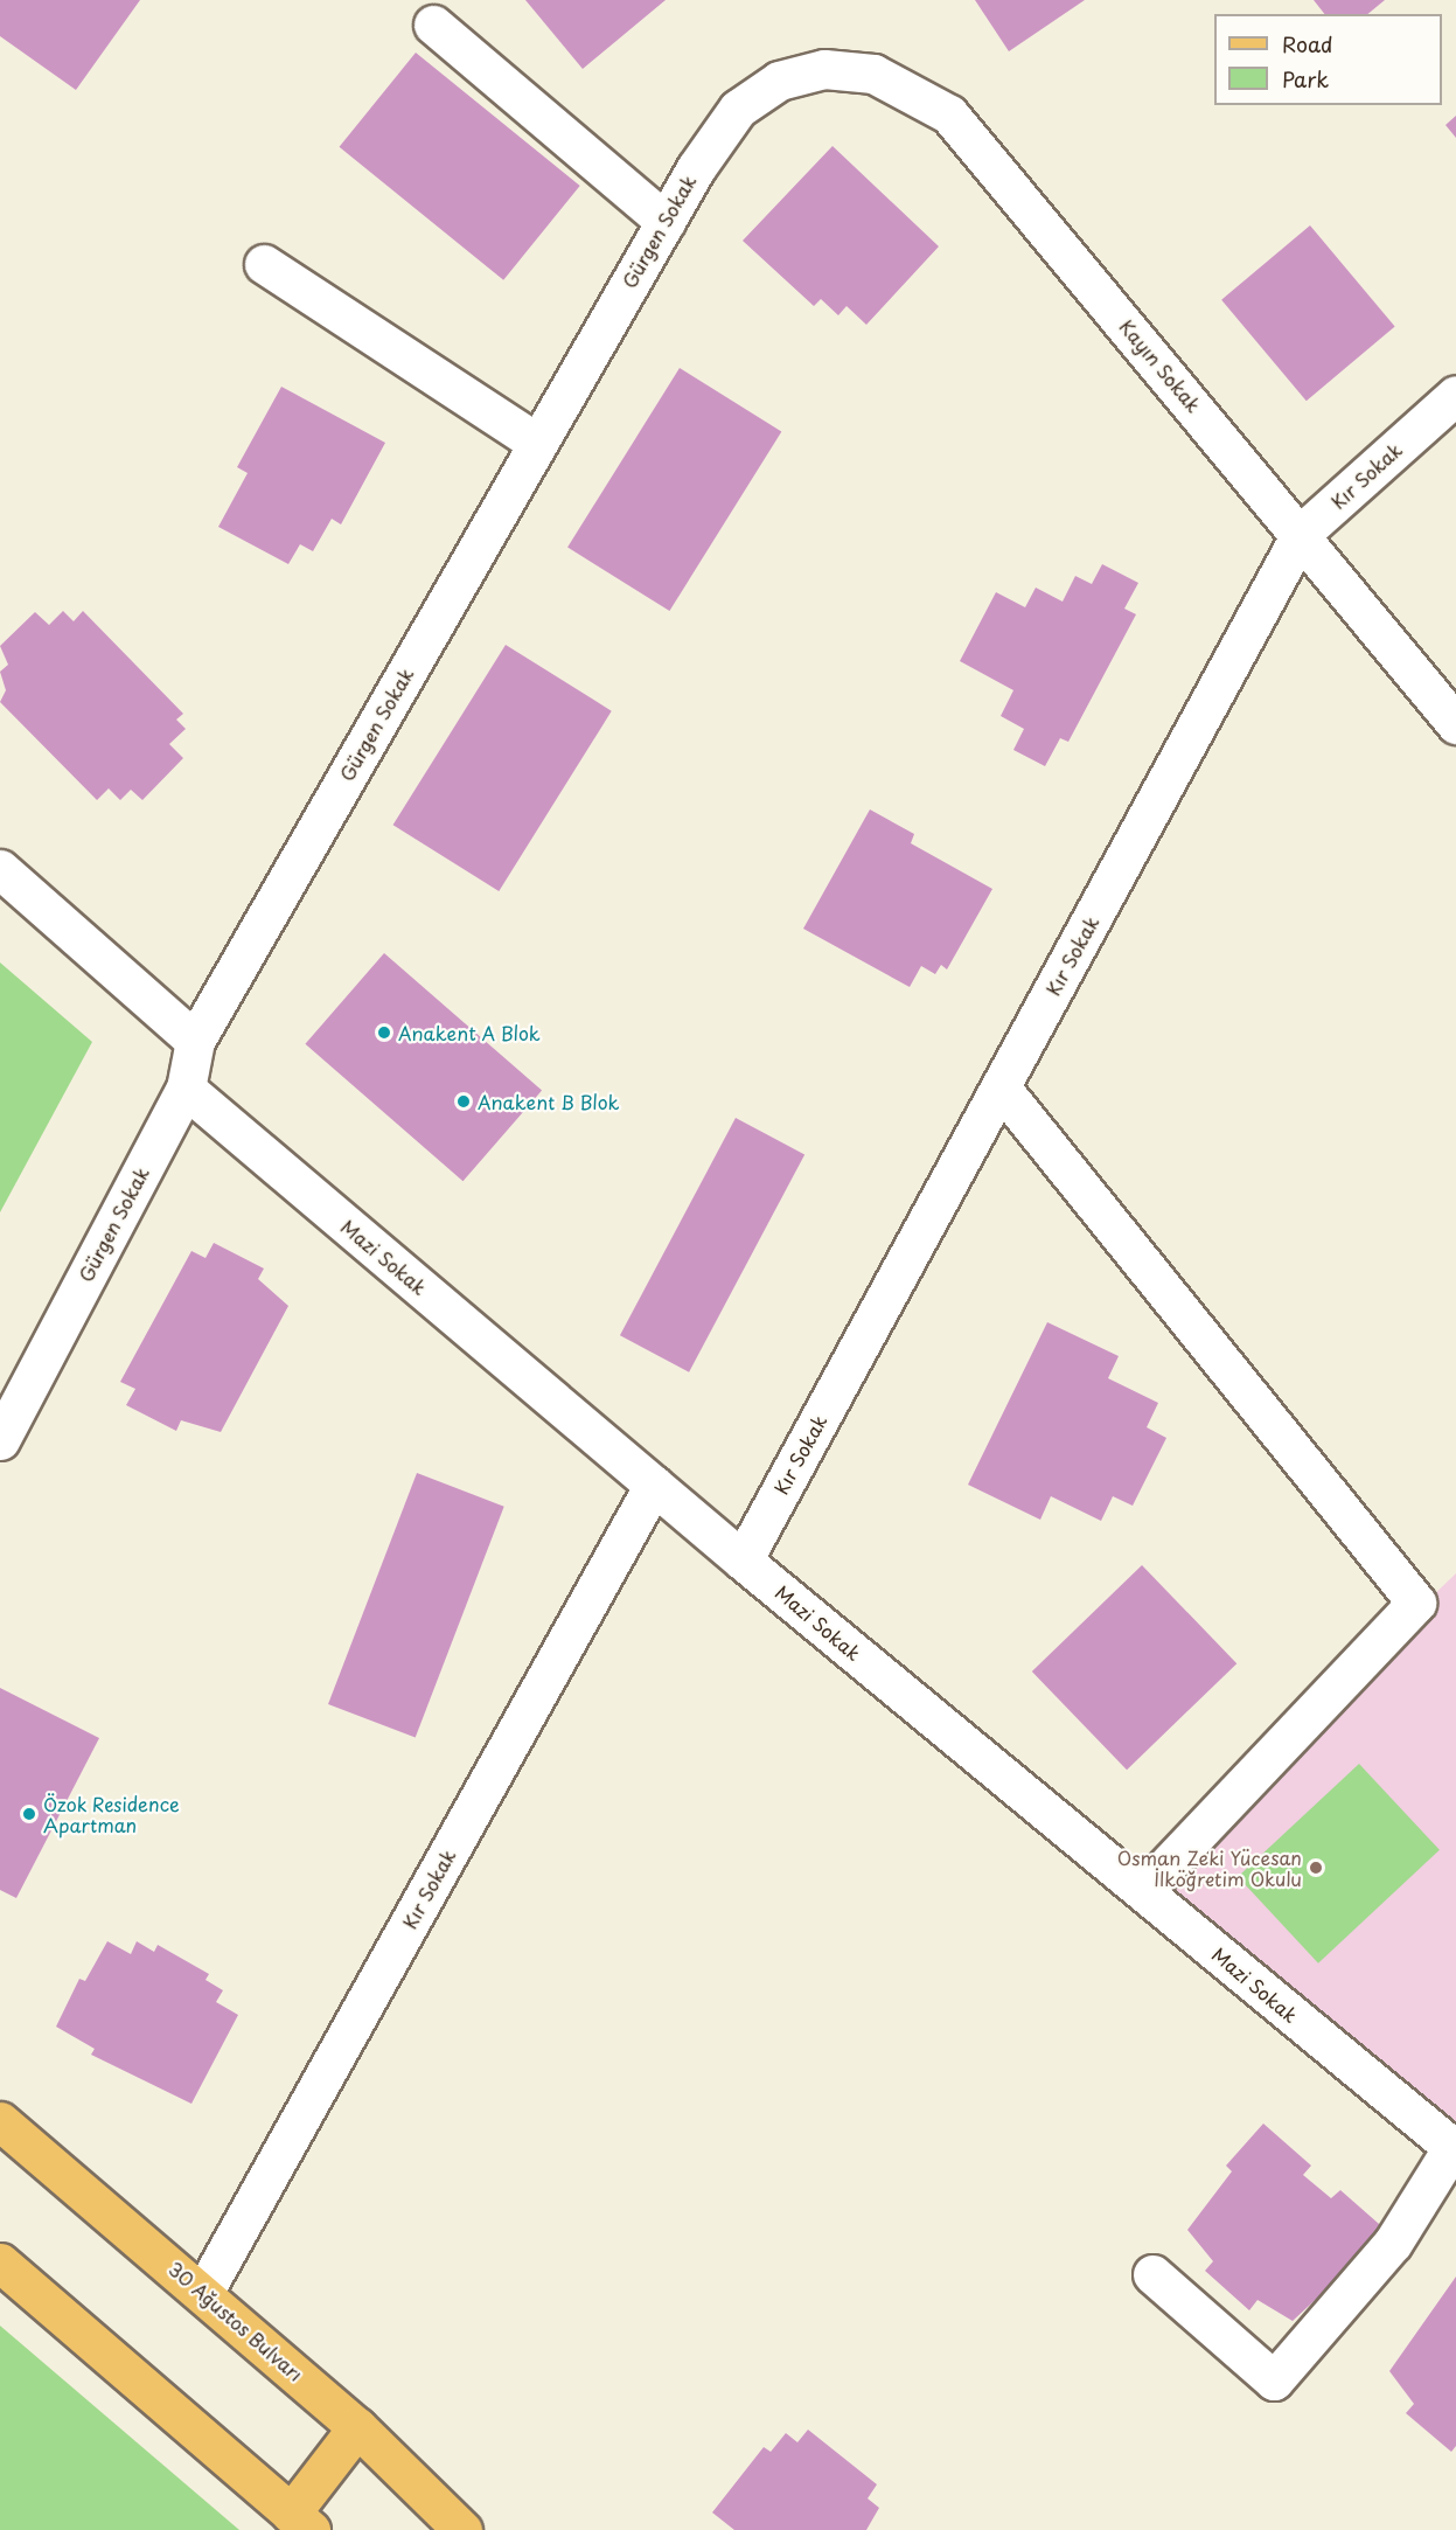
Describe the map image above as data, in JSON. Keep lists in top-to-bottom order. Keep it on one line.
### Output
{"streets":{"main road":["30 Ağustos Bulvarı"],"street":["Gürgen Sokak","Kayın Sokak","Kır Sokak","Mazi Sokak"]},"crossings":[["Gürgen Sokak","Kayın Sokak"],["Gürgen Sokak","Mazi Sokak"],["Kayın Sokak","Kır Sokak"],["Kır Sokak","Mazi Sokak"],["Kır Sokak","30 Ağustos Bulvarı"]],"places":["Anakent A Blok","Anakent B Blok","Özok Residence Apartman","Osman Zeki Yücesan İlköğretim Okulu"],"legend":["Road","Park"]}
